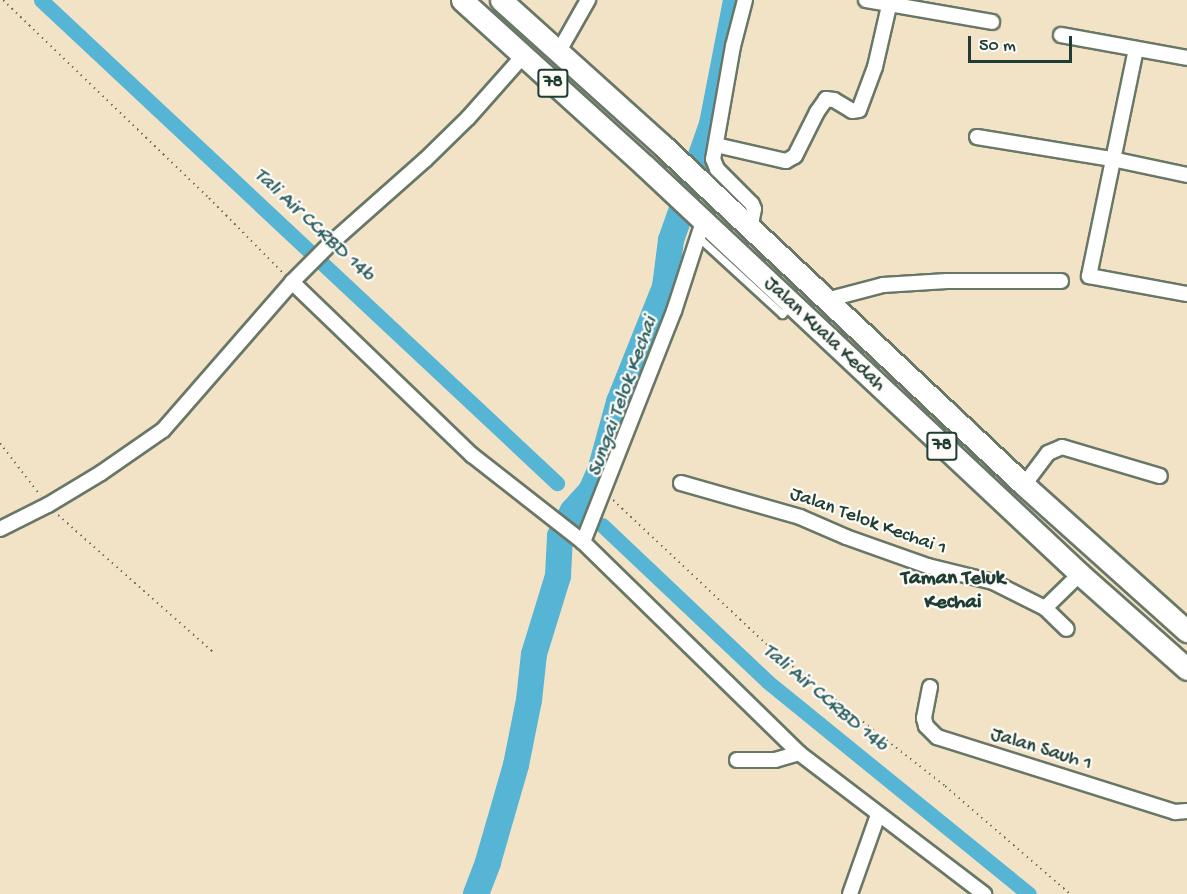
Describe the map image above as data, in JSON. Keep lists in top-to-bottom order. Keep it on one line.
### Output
{"streets":{"main road":["78","Jalan Kuala Kedah"],"street":["Jalan Telok Kechai 1","Jalan Sauh 1"]},"districts":["Taman Teluk Kechai"],"water":["Tali Air CCRBD 14b","Sungai Telok Kechai"],"scale_bar":"50 m"}
